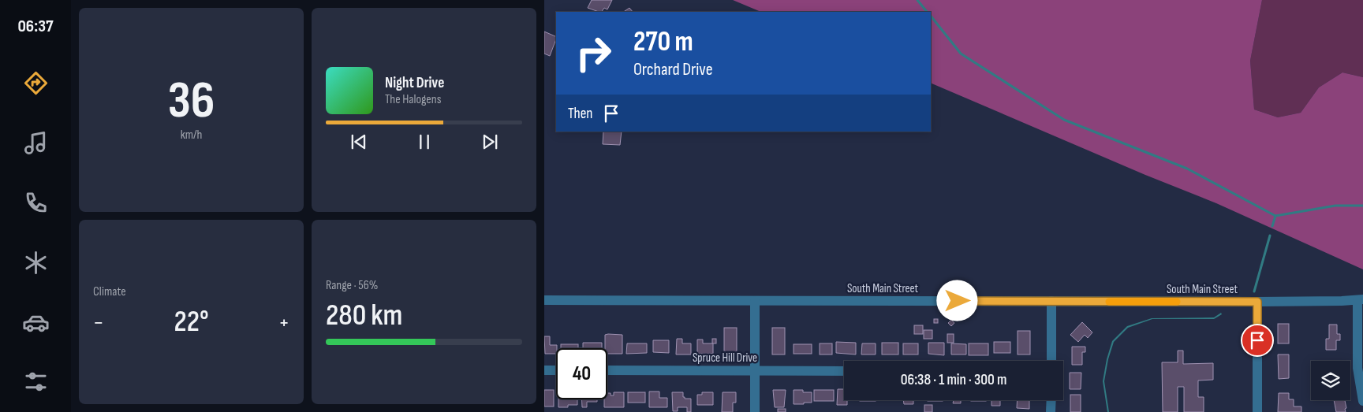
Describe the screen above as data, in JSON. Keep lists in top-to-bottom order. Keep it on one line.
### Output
{"streets":{"street":["South Main Street","Spruce Hill Drive"]},"page":{"tabs":"06:37","tile":[["36","km/h"],"Climate",["Range · 56%","280 km"]],"turn":["270 m","Orchard Drive"],"song":["Night Drive","The Halogens"],"then":"Then","heat":["−","22°","+"],"limit":"40","trip":"06:38 · 1 min · 300 m"}}
